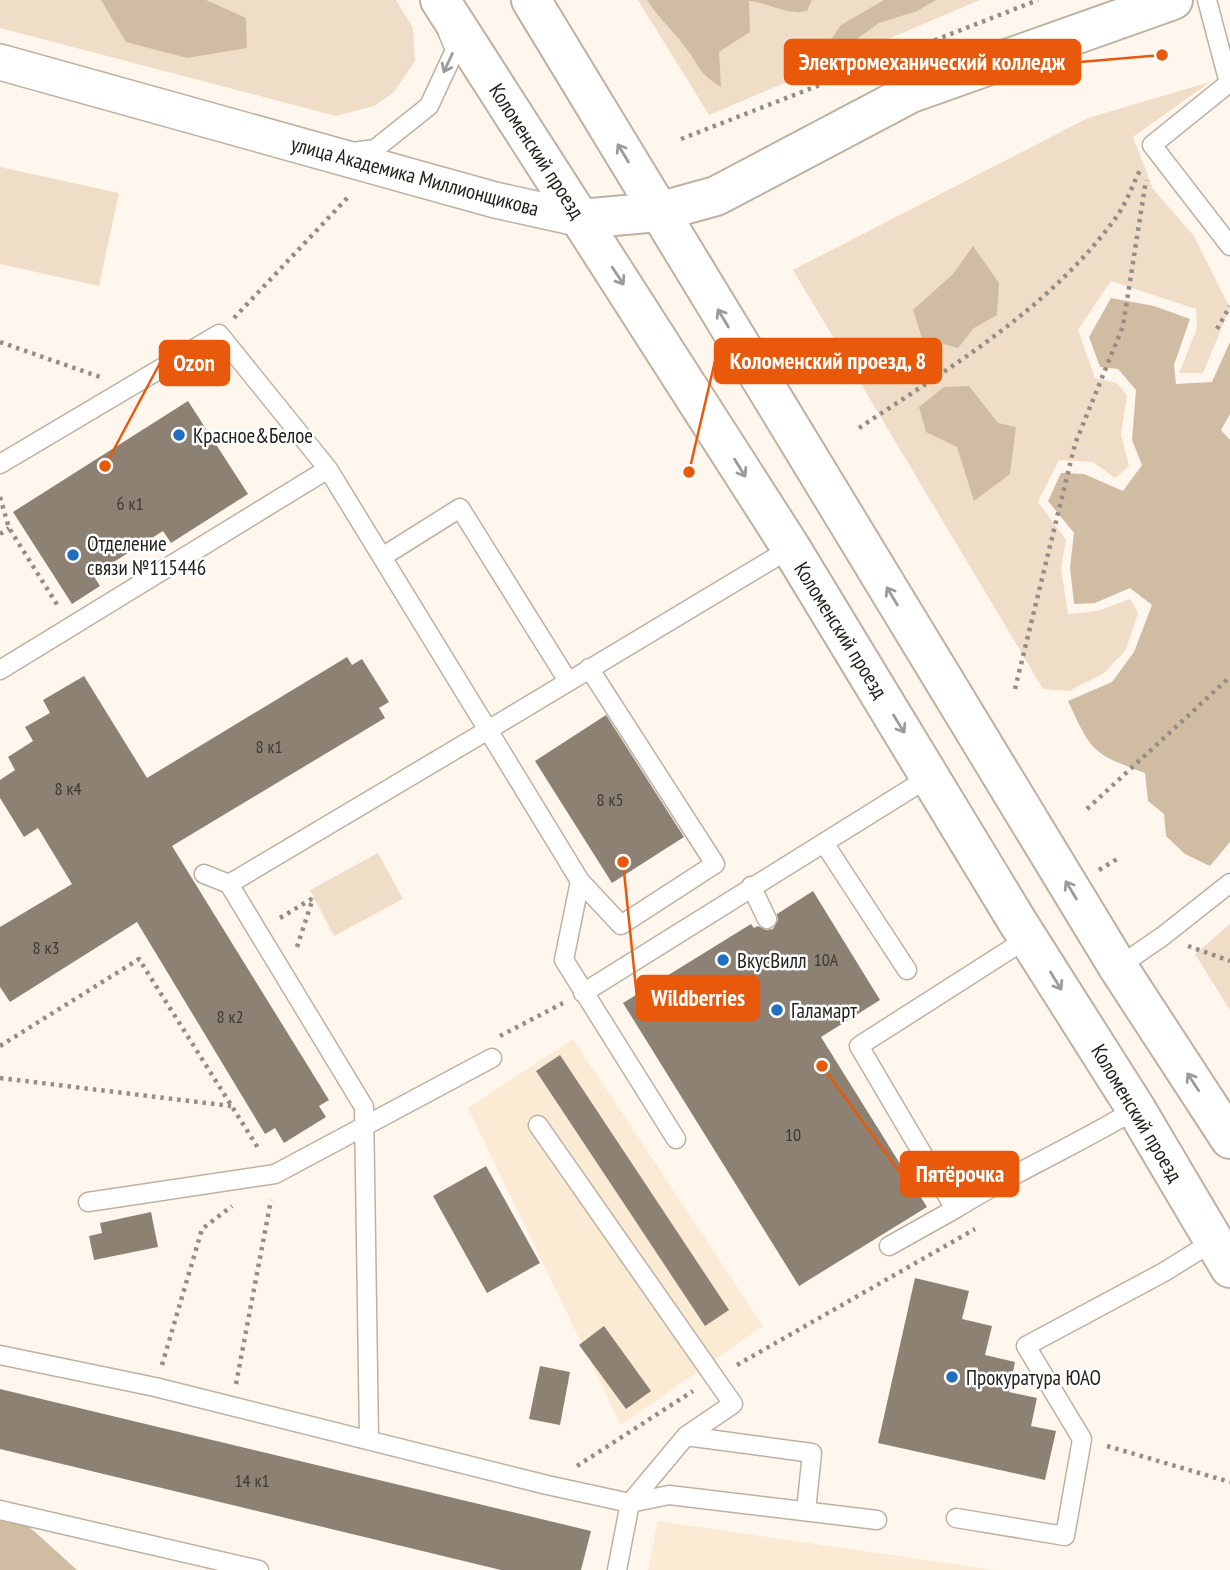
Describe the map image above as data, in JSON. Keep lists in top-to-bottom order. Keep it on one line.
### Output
{"streets":{"main road":["Коломенский проезд","улица Академика Миллионщикова"]},"crossings":[["Коломенский проезд","улица Академика Миллионщикова"]],"places":["Электромеханический колледж","Красное&Белое","Ozon","Коломенский проезд, 8","Отделение связи №115446","Wildberries","ВкусВилл","Галамарт","Пятёрочка","Прокуратура ЮАО"],"house_numbers":["6 к1","8 к1","8 к4","8 к5","8 к3","10А","8 к2","10","14 к1"]}
